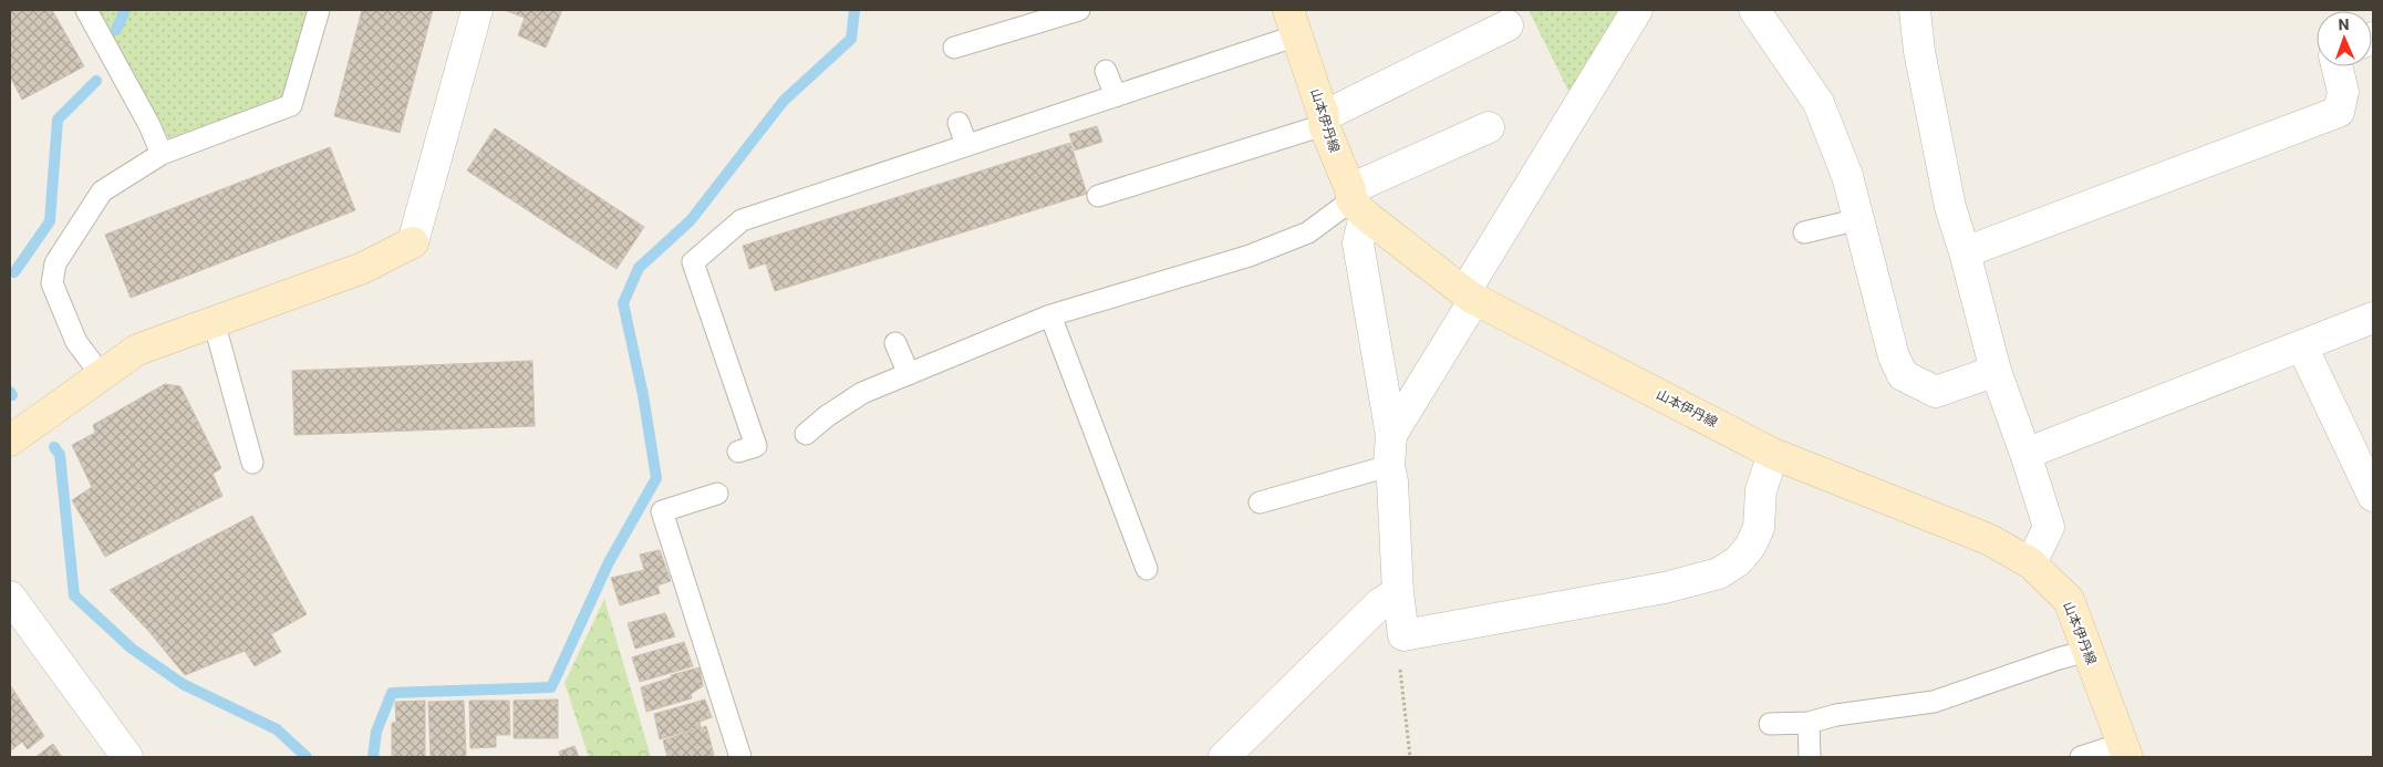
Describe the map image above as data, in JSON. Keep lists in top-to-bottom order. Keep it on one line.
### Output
{"streets":{"main road":["山本伊丹線"]},"north":"top"}
